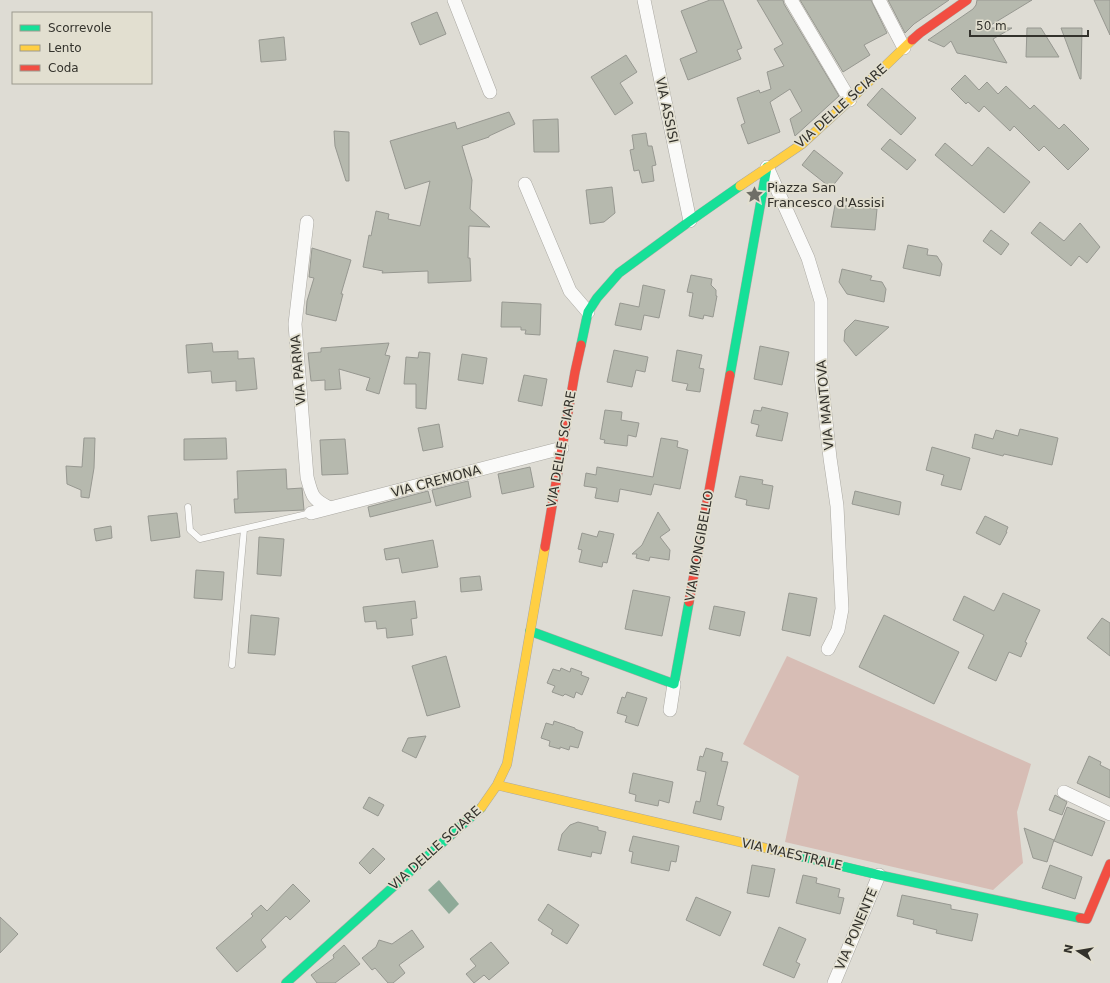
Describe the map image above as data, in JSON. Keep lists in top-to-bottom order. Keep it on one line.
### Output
{"streets":{"street":["VIA DELLE SCIARE","VIA ASSISI","VIA PARMA","VIA MANTOVA","VIA CREMONA","VIA MONGIBELLO","VIA MAESTRALE","VIA PONENTE"]},"crossings":[["VIA DELLE SCIARE","VIA ASSISI"],["VIA DELLE SCIARE","VIA MANTOVA"],["VIA DELLE SCIARE","VIA CREMONA"],["VIA DELLE SCIARE","VIA MONGIBELLO"],["VIA DELLE SCIARE","VIA MAESTRALE"],["VIA PARMA","VIA CREMONA"],["VIA MANTOVA","VIA MONGIBELLO"],["VIA MAESTRALE","VIA PONENTE"]],"places":{"place":["Piazza San Francesco d'Assisi"]},"legend":["Scorrevole","Lento","Coda"],"scale_bar":"50 m","north":"left"}
